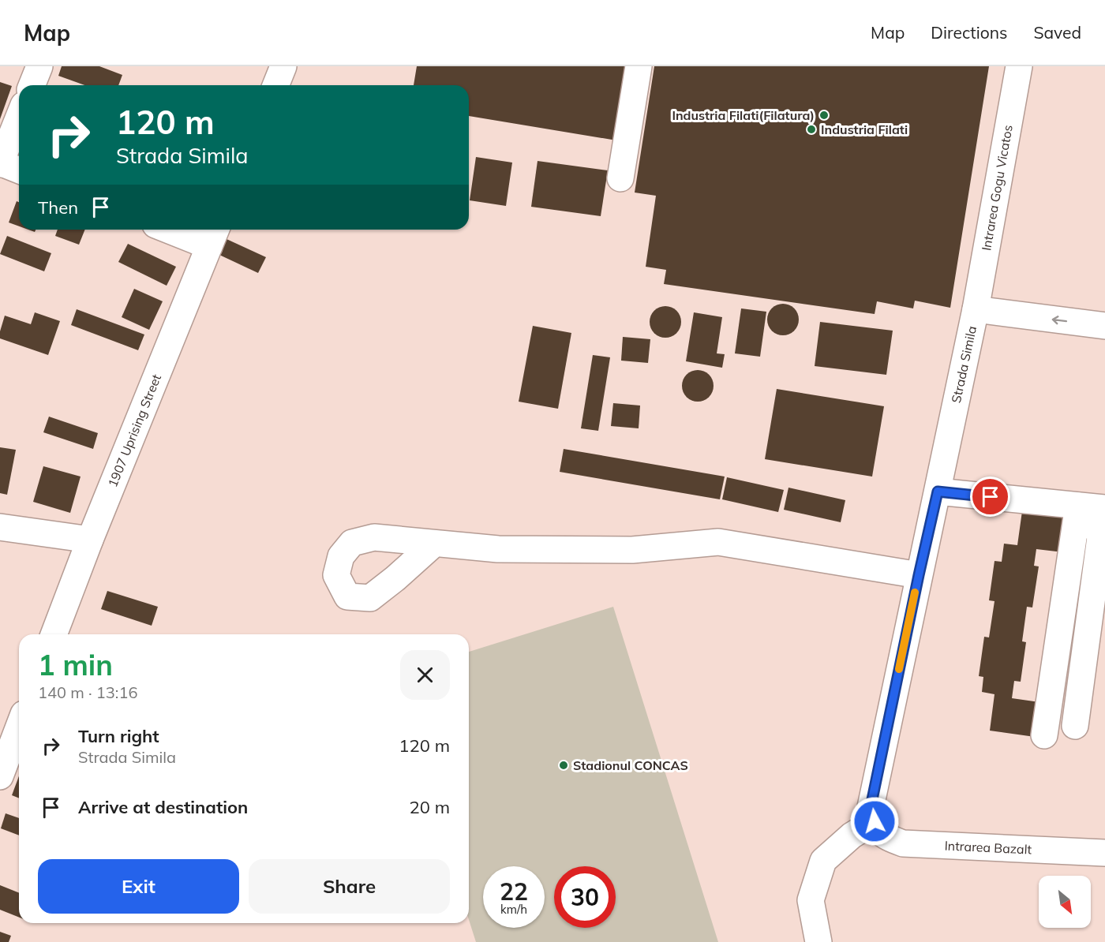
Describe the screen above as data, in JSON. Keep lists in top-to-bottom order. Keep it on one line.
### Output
{"streets":{"street":["Intrarea Gogu Vicatos","Strada Simila","1907 Uprising Street","Intrarea Bazalt"]},"crossings":[["Intrarea Gogu Vicatos","Strada Simila"],["Strada Simila","Intrarea Bazalt"]],"places":["Industria Filati(Filatura)","Industria Filati","Stadionul CONCAS"],"north":"bottom right","page":{"header":"Map","nav":["Map","Directions","Saved"],"turn":["120 m","Strada Simila"],"then":"Then","heading":["1 min","140 m · 13:16"],"list":[{"name":"Turn right","note":"Strada Simila","value":"120 m"},{"name":"Arrive at destination","value":"20 m"}],"buttons":["Exit","Share"],"speed":"22 km/h","limit":"30"}}
